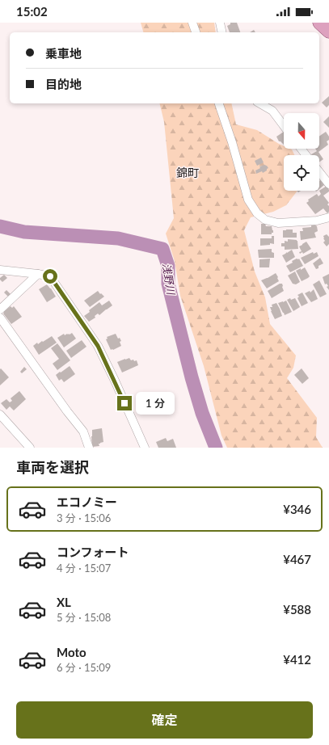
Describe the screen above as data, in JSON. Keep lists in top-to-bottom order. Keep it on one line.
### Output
{"districts":["錦町"],"water":["浅野川"],"north":"bottom","page":{"status":"15:02","banner":["乗車地","目的地"],"bubble":"1 分","heading":"車両を選択","list":[{"name":"エコノミー","note":"3 分 · 15:06","value":"¥346"},{"name":"コンフォート","note":"4 分 · 15:07","value":"¥467"},{"name":"XL","note":"5 分 · 15:08","value":"¥588"},{"name":"Moto","note":"6 分 · 15:09","value":"¥412"}],"buttons":"確定"}}
